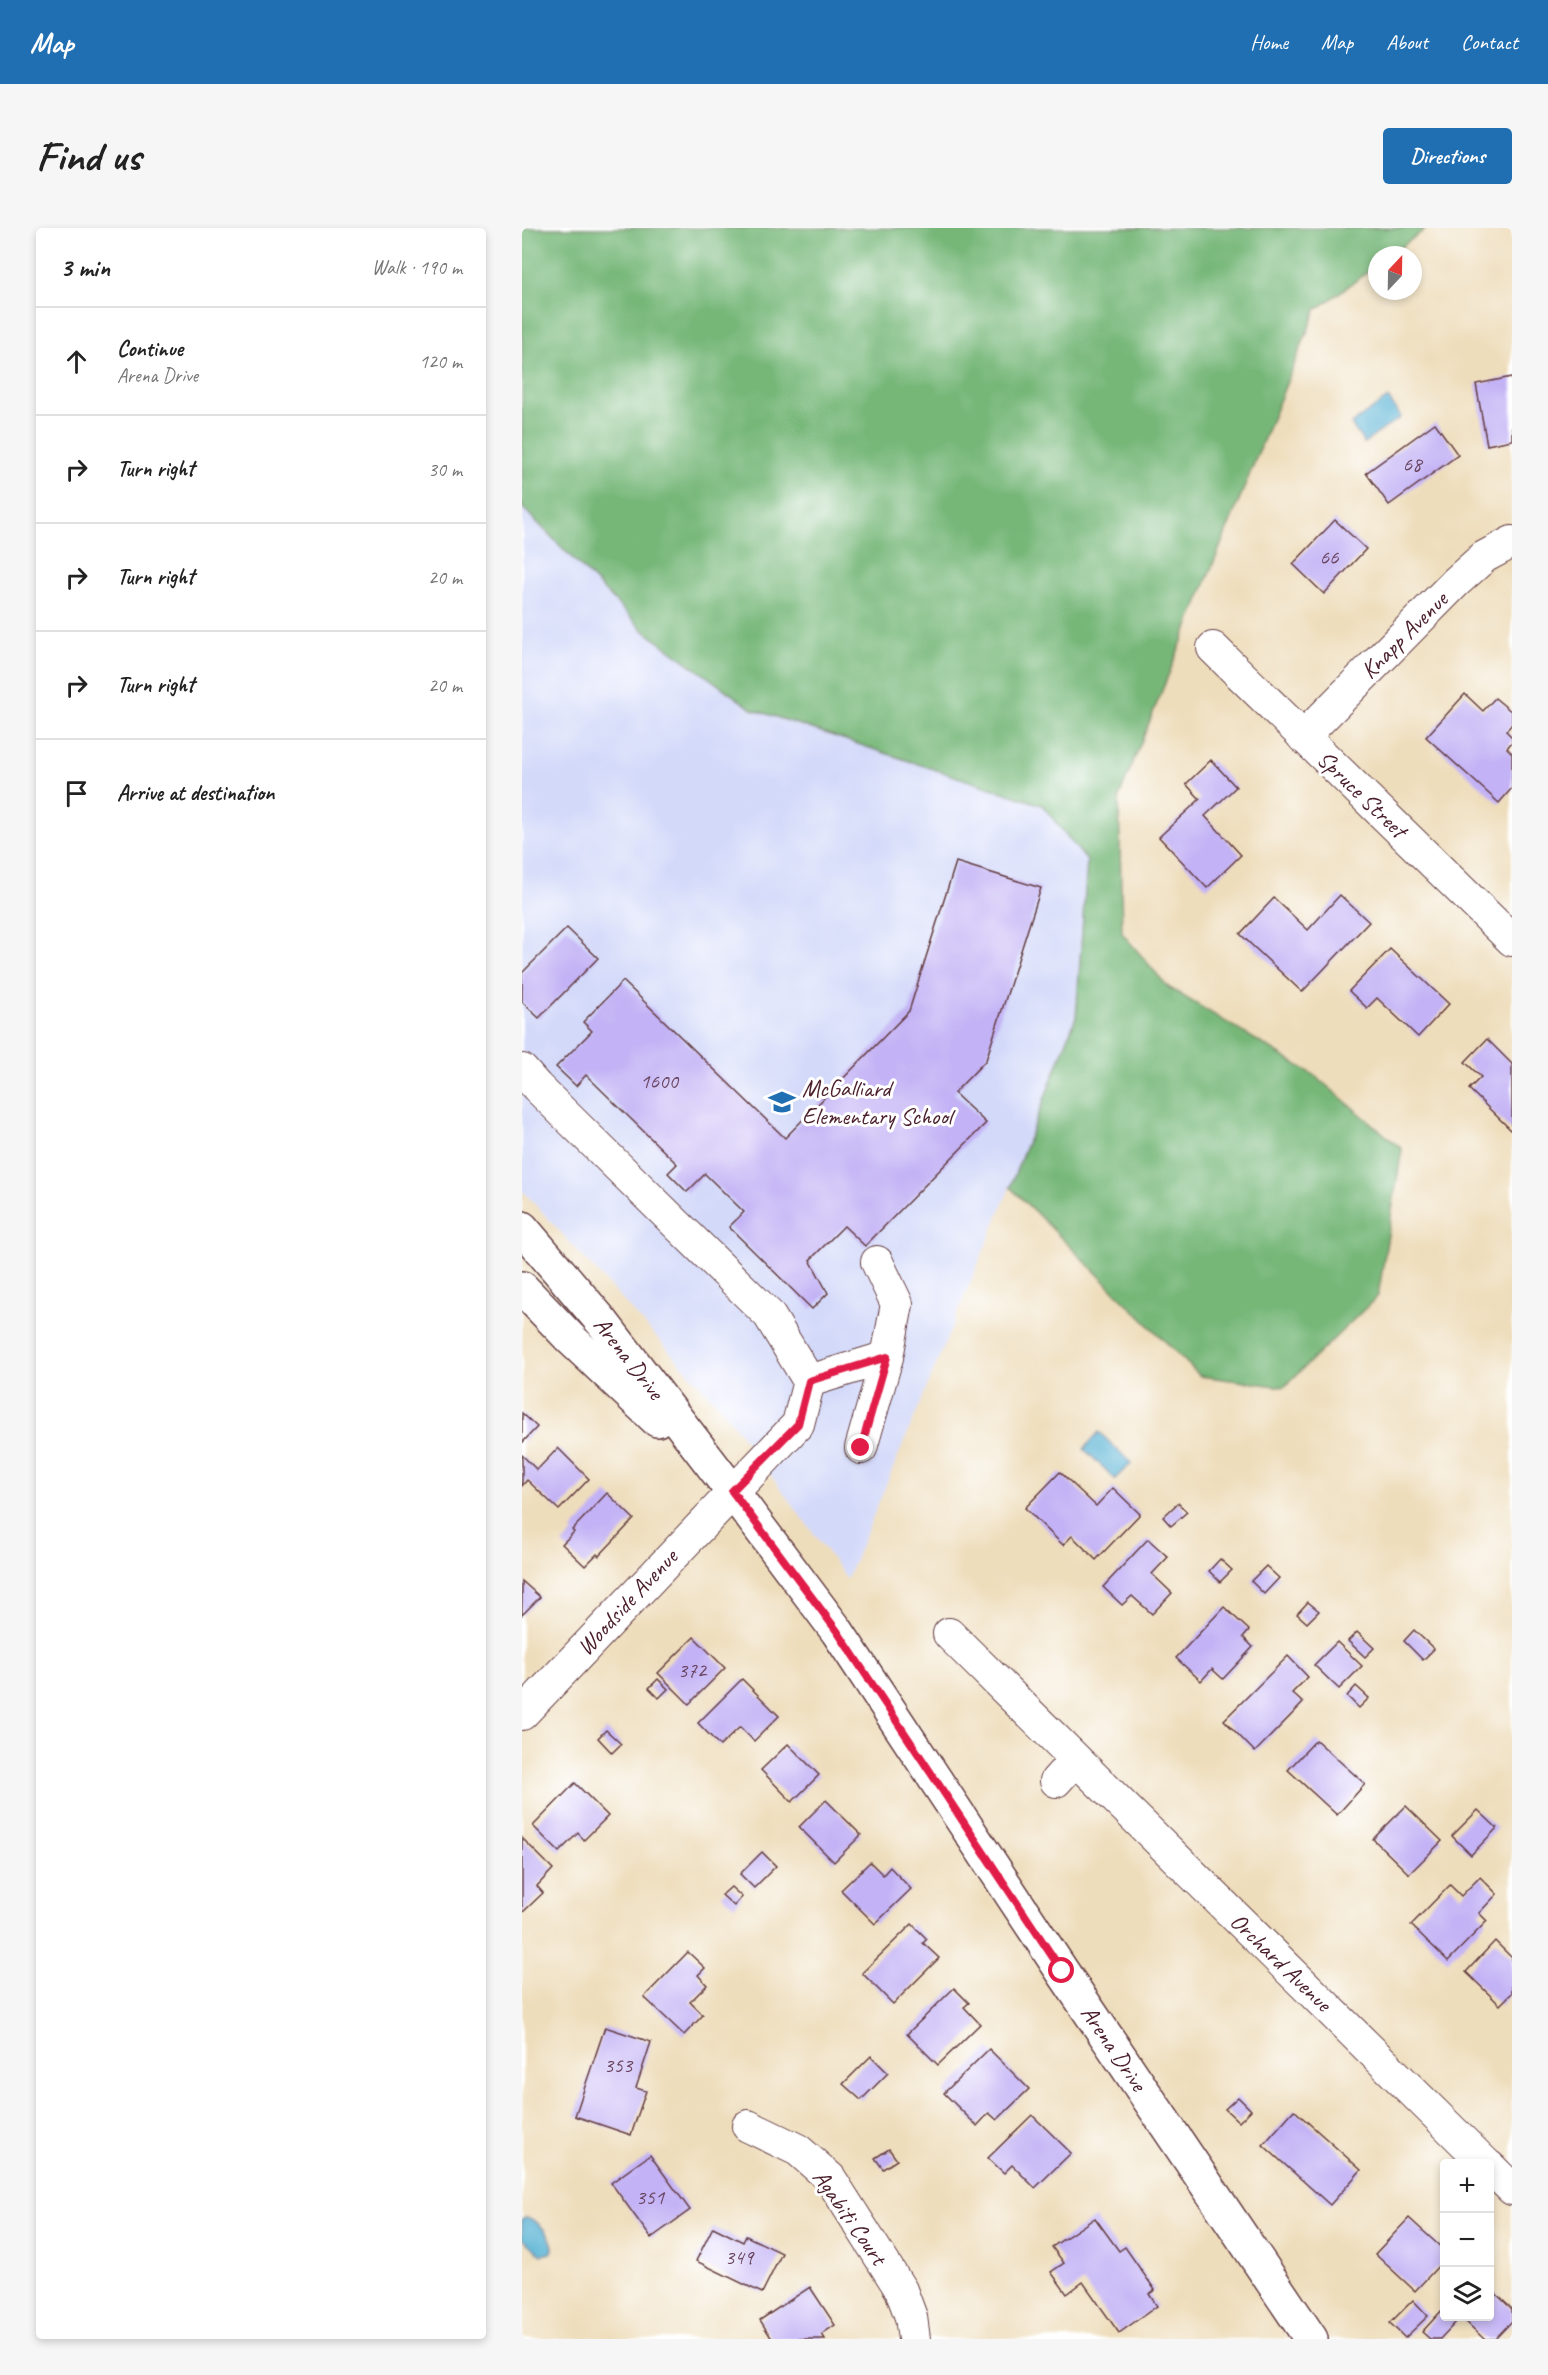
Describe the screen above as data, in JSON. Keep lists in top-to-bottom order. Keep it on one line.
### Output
{"streets":{"main road":["Arena Drive"],"street":["Knapp Avenue","Spruce Street","Woodside Avenue","Orchard Avenue","Agabiti Court"]},"crossings":[["Knapp Avenue","Spruce Street"],["Arena Drive","Woodside Avenue"]],"places":{"school or university":["McGalliard Elementary School"]},"house_numbers":["68","66","1600","372","353","351","349"],"north":"top","page":{"header":"Map","nav":["Home","Map","About","Contact"],"buttons":"Directions","title":"Find us","heading":["3 min","Walk · 190 m"],"list":[["Continue","Arena Drive","120 m"],["Turn right","30 m"],["Turn right","20 m"],["Turn right","20 m"],"Arrive at destination"],"map_buttons":["+","−"]}}
